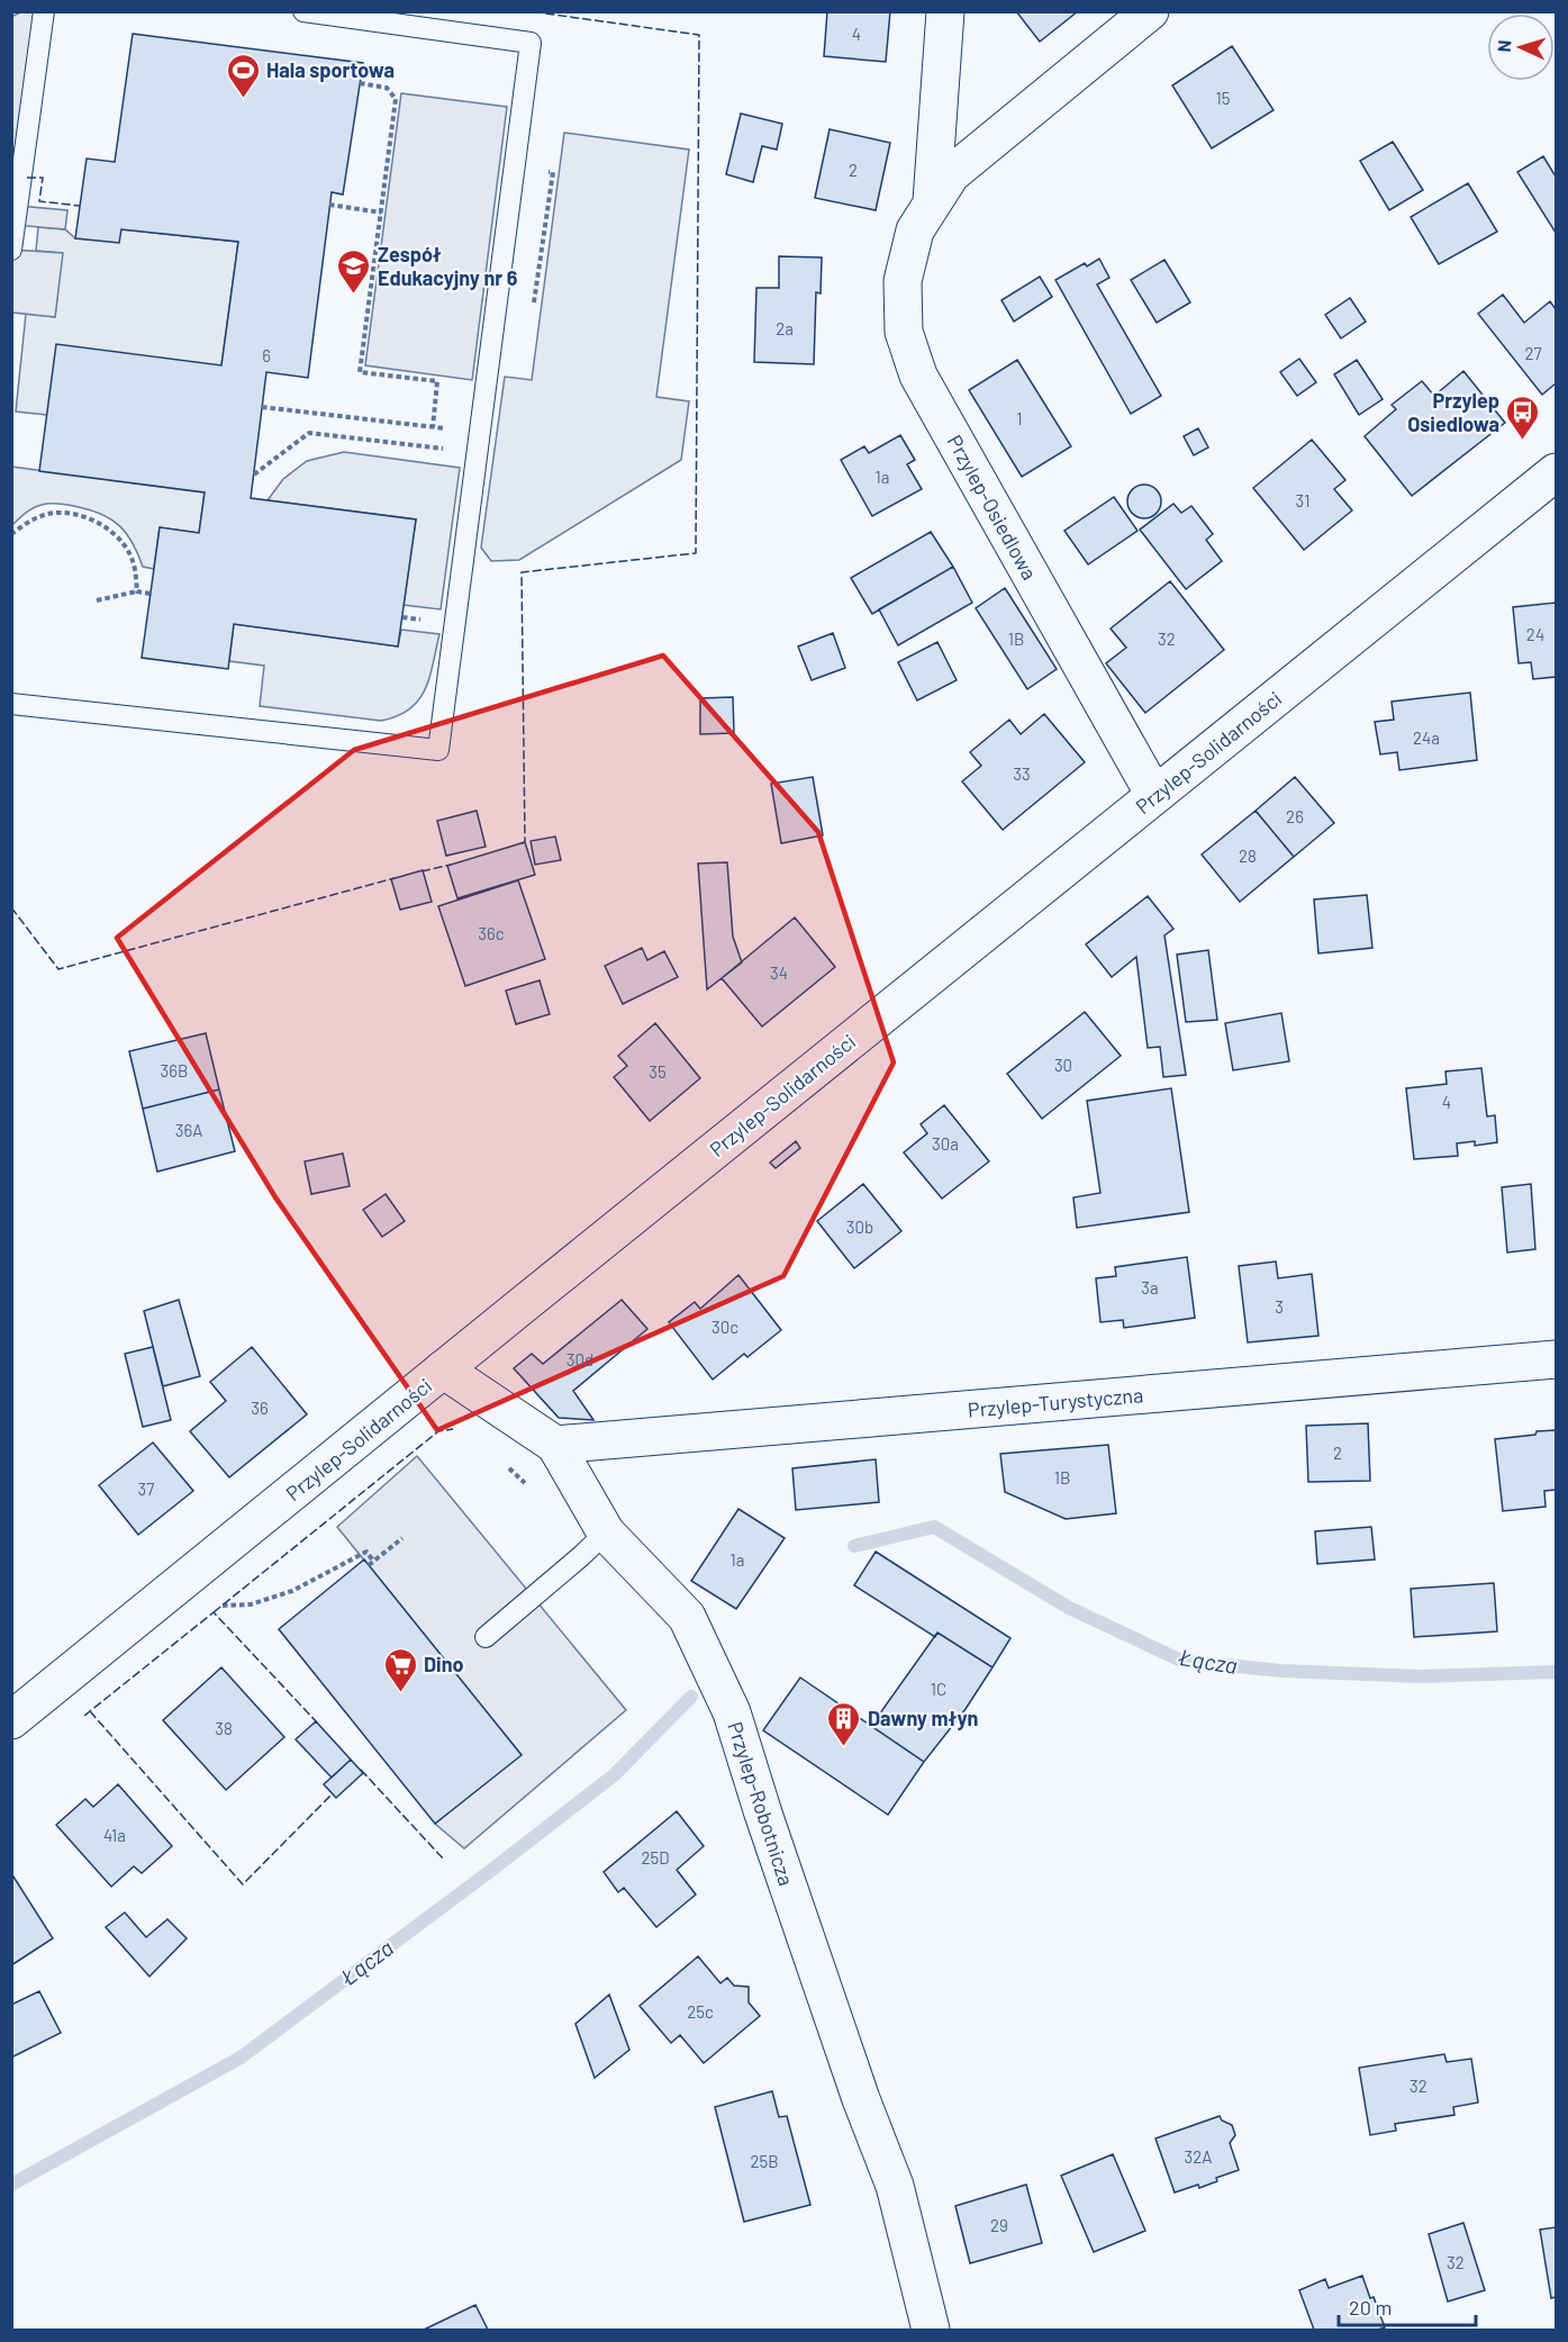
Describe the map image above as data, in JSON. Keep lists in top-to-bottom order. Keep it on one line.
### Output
{"streets":{"street":["Przylep-Osiedlowa","Przylep-Solidarności","Przylep-Turystyczna","Przylep-Robotnicza"]},"crossings":[["Przylep-Osiedlowa","Przylep-Solidarności"],["Przylep-Solidarności","Przylep-Robotnicza"],["Przylep-Turystyczna","Przylep-Robotnicza"]],"water":["Łącza"],"places":{"sports":["Hala sportowa"],"school or university":["Zespół Edukacyjny nr 6"],"bus stop":["Przylep Osiedlowa"],"supermarket":["Dino"],"building":["Dawny młyn"]},"house_numbers":["4","15","2","2a","27","6","1","1a","31","24","1B","32","24a","33","26","28","36c","34","30","36B","35","4","36A","30a","30b","3a","3","30c","30d","36","2","1B","37","1a","1C","38","41a","25D","25c","32","32A","25B","29","32"],"scale_bar":"20 m","north":"left"}
